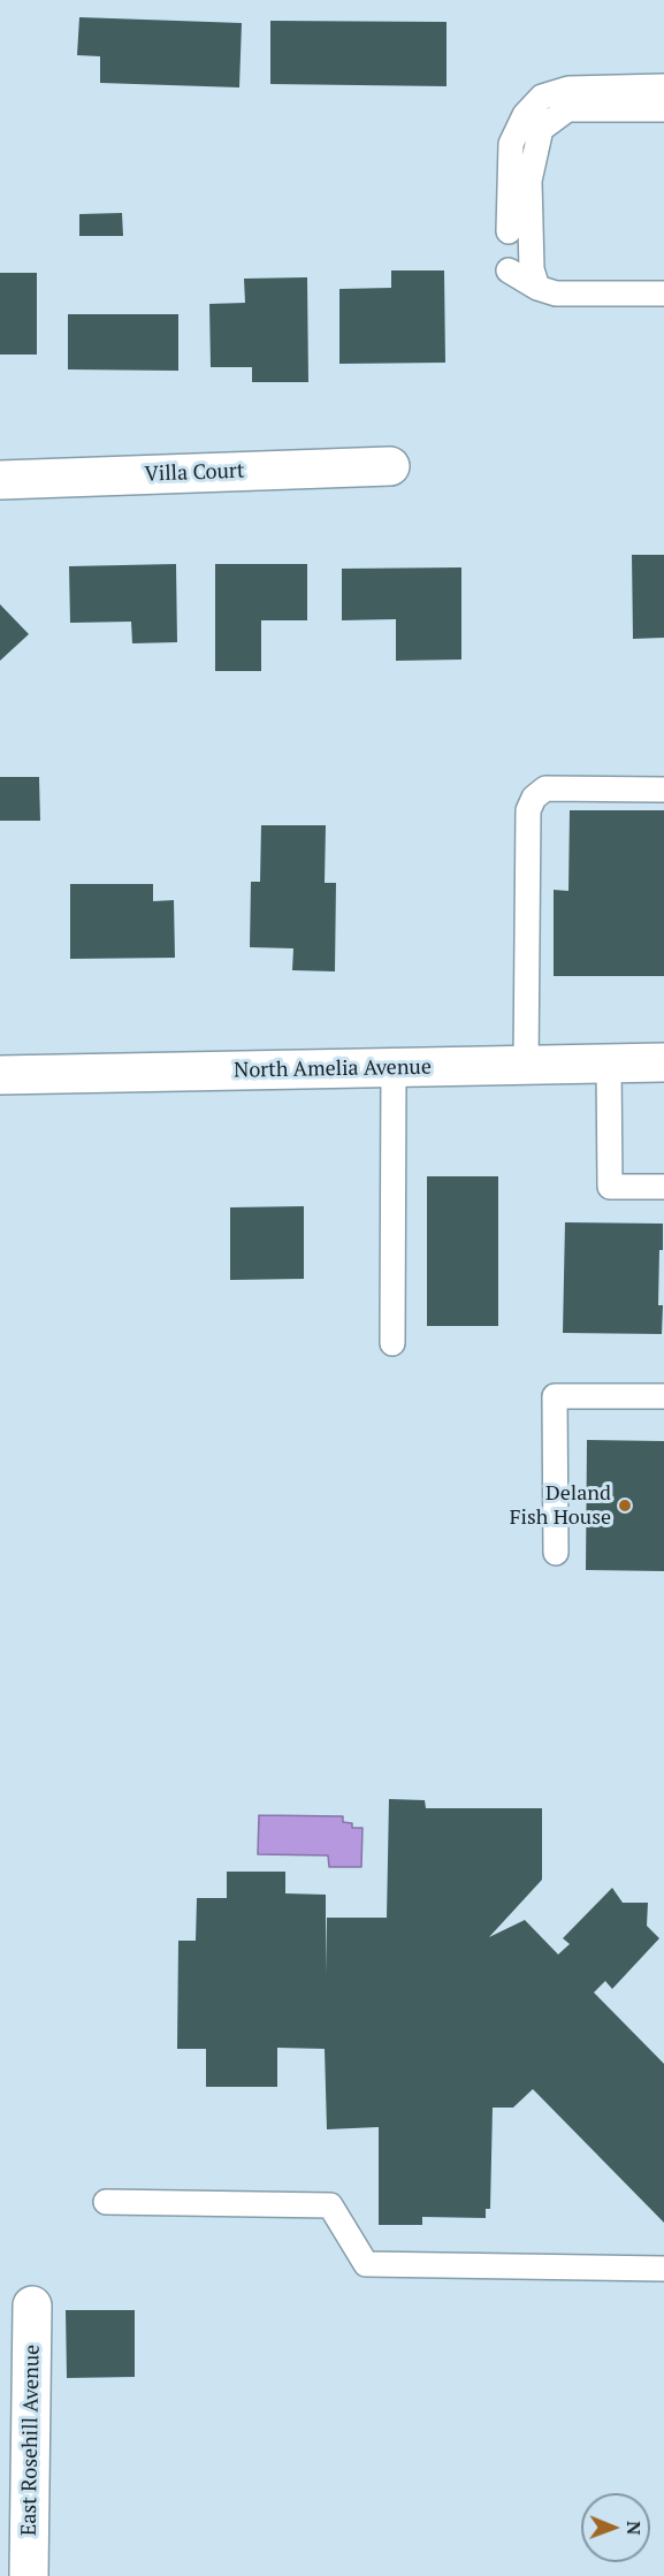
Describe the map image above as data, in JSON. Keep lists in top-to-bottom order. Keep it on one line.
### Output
{"streets":{"main road":["Villa Court","North Amelia Avenue","East Rosehill Avenue"]},"places":["Deland Fish House"],"north":"right"}
